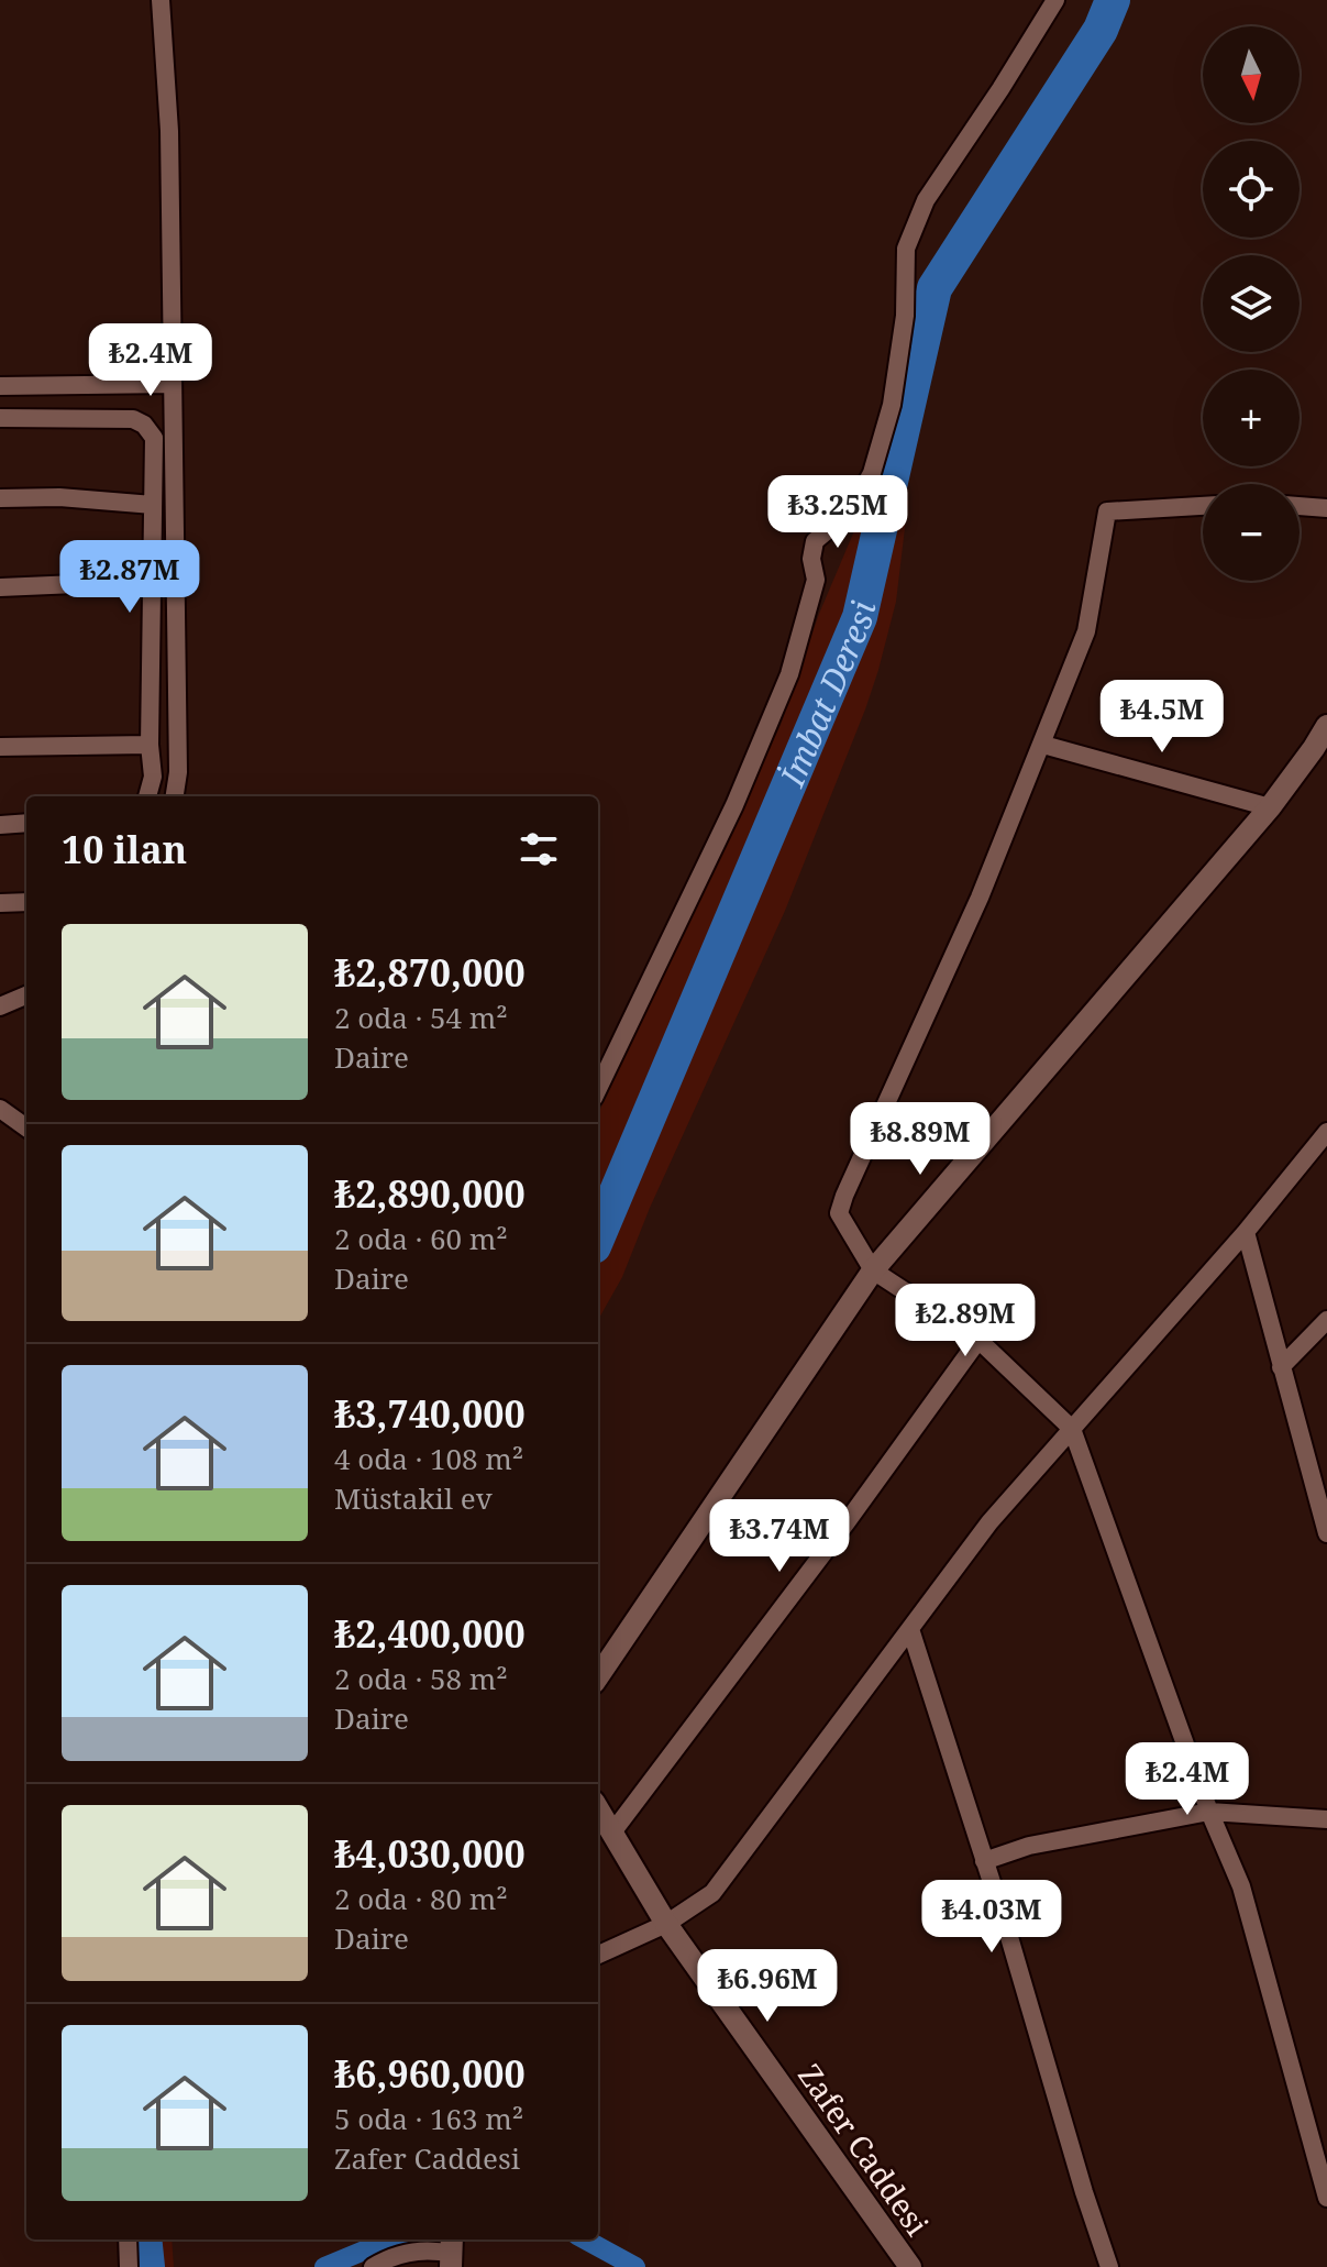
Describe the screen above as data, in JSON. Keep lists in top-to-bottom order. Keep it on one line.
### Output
{"streets":{"street":["Zafer Caddesi"]},"water":["İmbat Deresi"],"north":"bottom","page":{"map_buttons":["+","−"],"price":["₺2.4M","₺3.25M","₺2.87M","₺4.5M","₺8.89M","₺2.89M","₺3.74M","₺2.4M","₺4.03M","₺6.96M"],"heading":"10 ilan","list":[{"name":"₺2,870,000","note":"2 oda · 54 m² · Daire"},{"name":"₺2,890,000","note":"2 oda · 60 m² · Daire"},{"name":"₺3,740,000","note":"4 oda · 108 m² · Müstakil ev"},{"name":"₺2,400,000","note":"2 oda · 58 m² · Daire"},{"name":"₺4,030,000","note":"2 oda · 80 m² · Daire"},{"name":"₺6,960,000","note":"5 oda · 163 m² · Zafer Caddesi"}]}}
